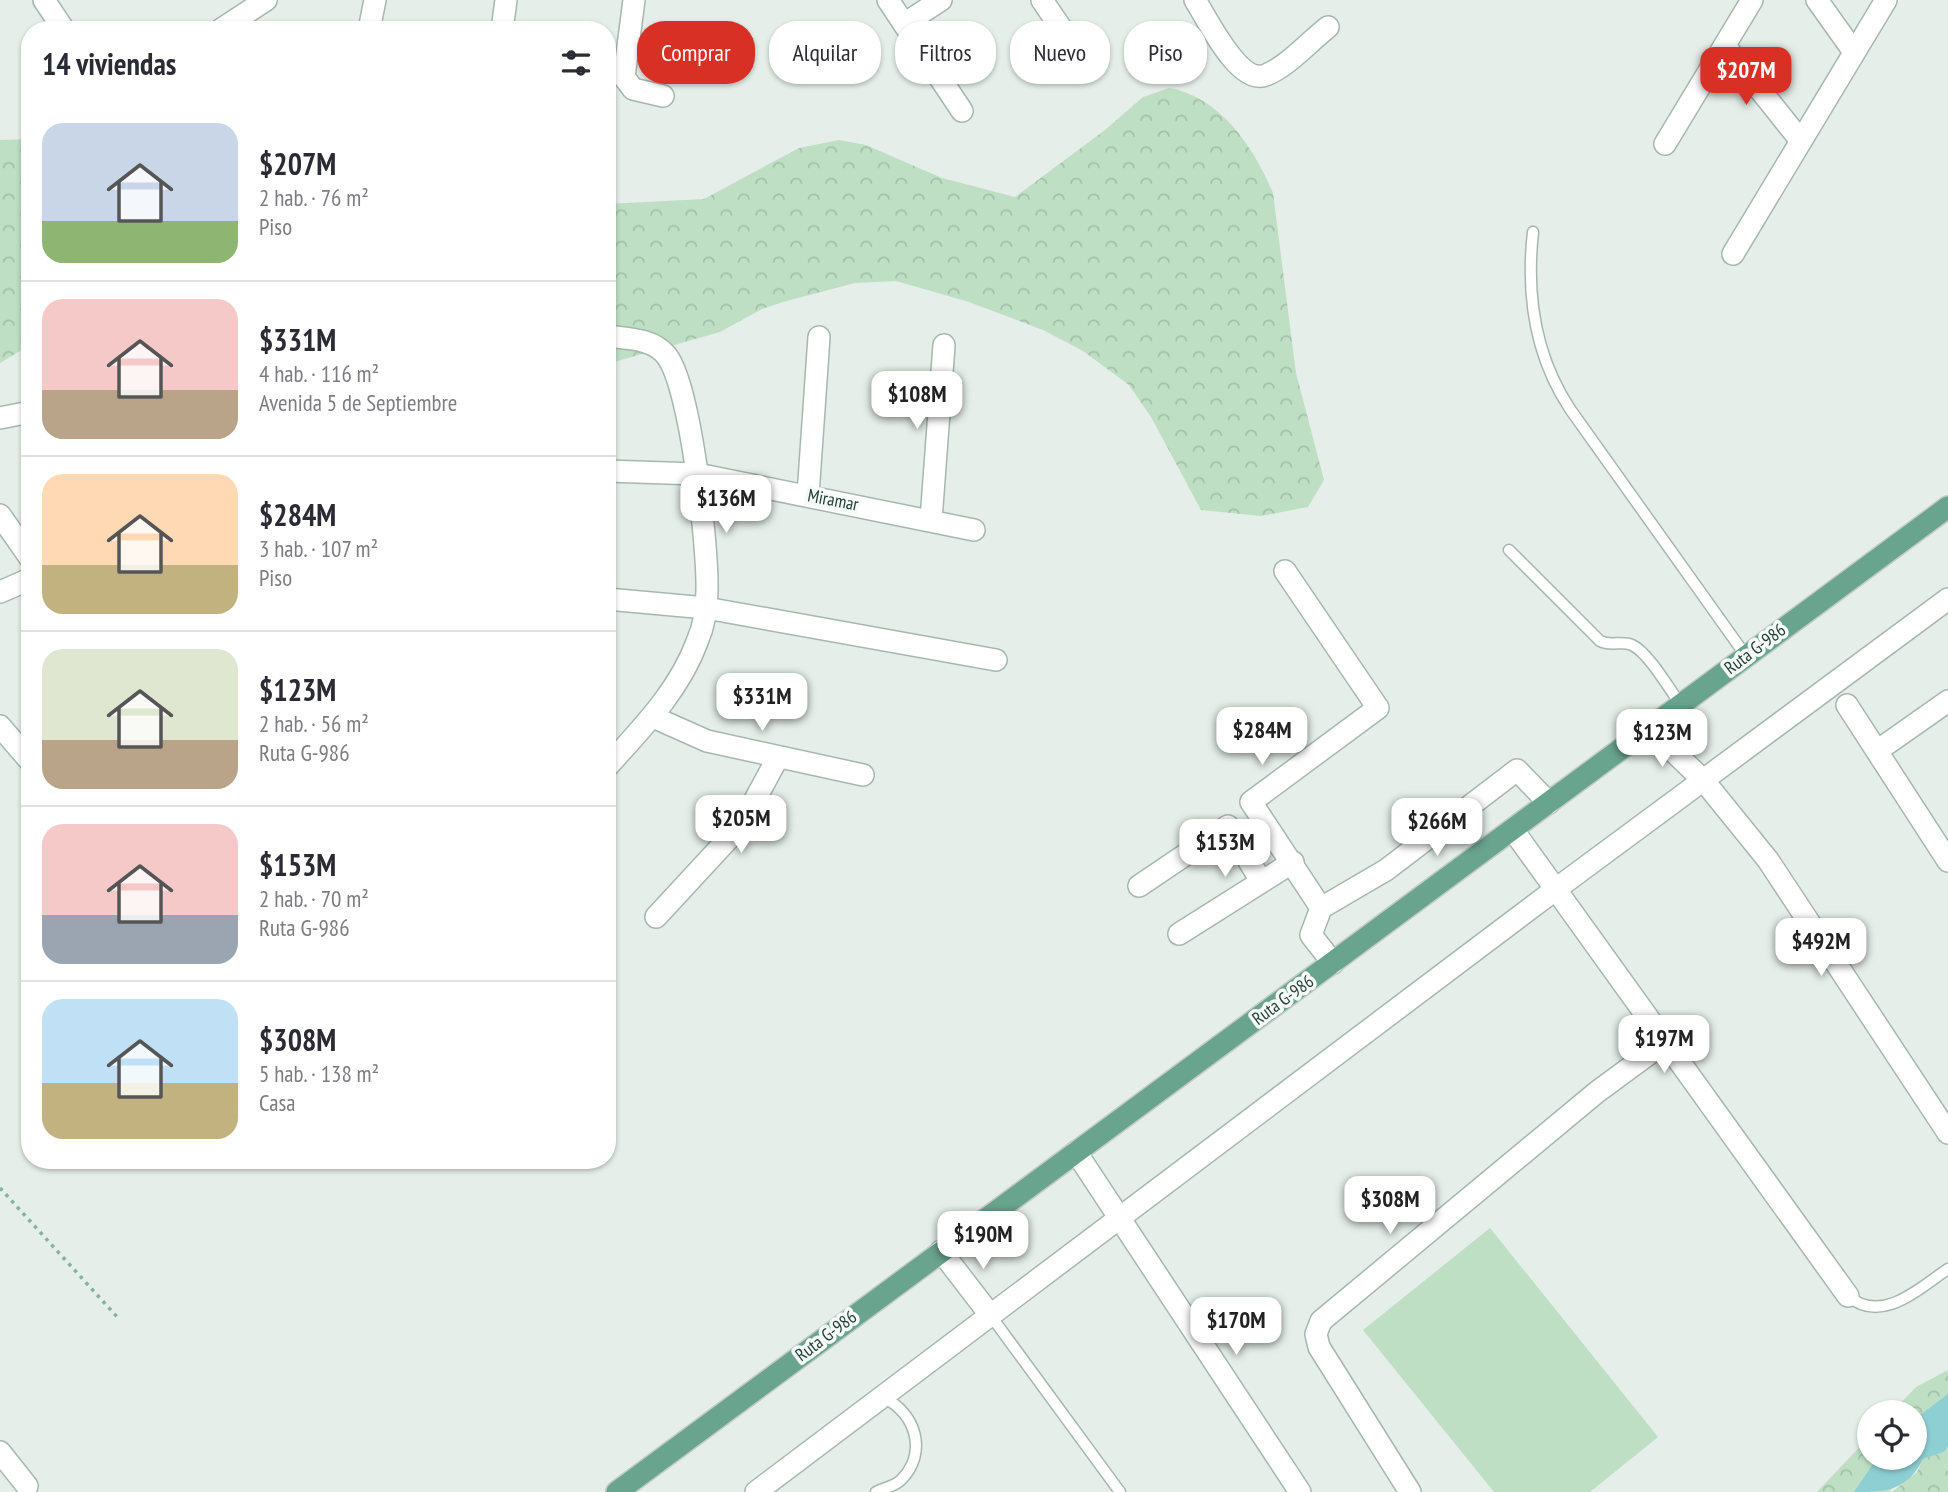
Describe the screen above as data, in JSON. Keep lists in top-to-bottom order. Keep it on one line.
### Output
{"streets":{"main road":["Ruta G-986"],"street":["Miramar"]},"page":{"chip":["Comprar","Alquilar","Filtros","Nuevo","Piso"],"heading":"14 viviendas","price":["$207M","$108M","$136M","$331M","$284M","$123M","$205M","$266M","$153M","$492M","$197M","$308M","$190M","$170M"],"list":[{"name":"$207M","note":"2 hab. · 76 m² · Piso"},{"name":"$331M","note":"4 hab. · 116 m² · Avenida 5 de Septiembre"},{"name":"$284M","note":"3 hab. · 107 m² · Piso"},{"name":"$123M","note":"2 hab. · 56 m² · Ruta G-986"},{"name":"$153M","note":"2 hab. · 70 m² · Ruta G-986"},{"name":"$308M","note":"5 hab. · 138 m² · Casa"}]}}
